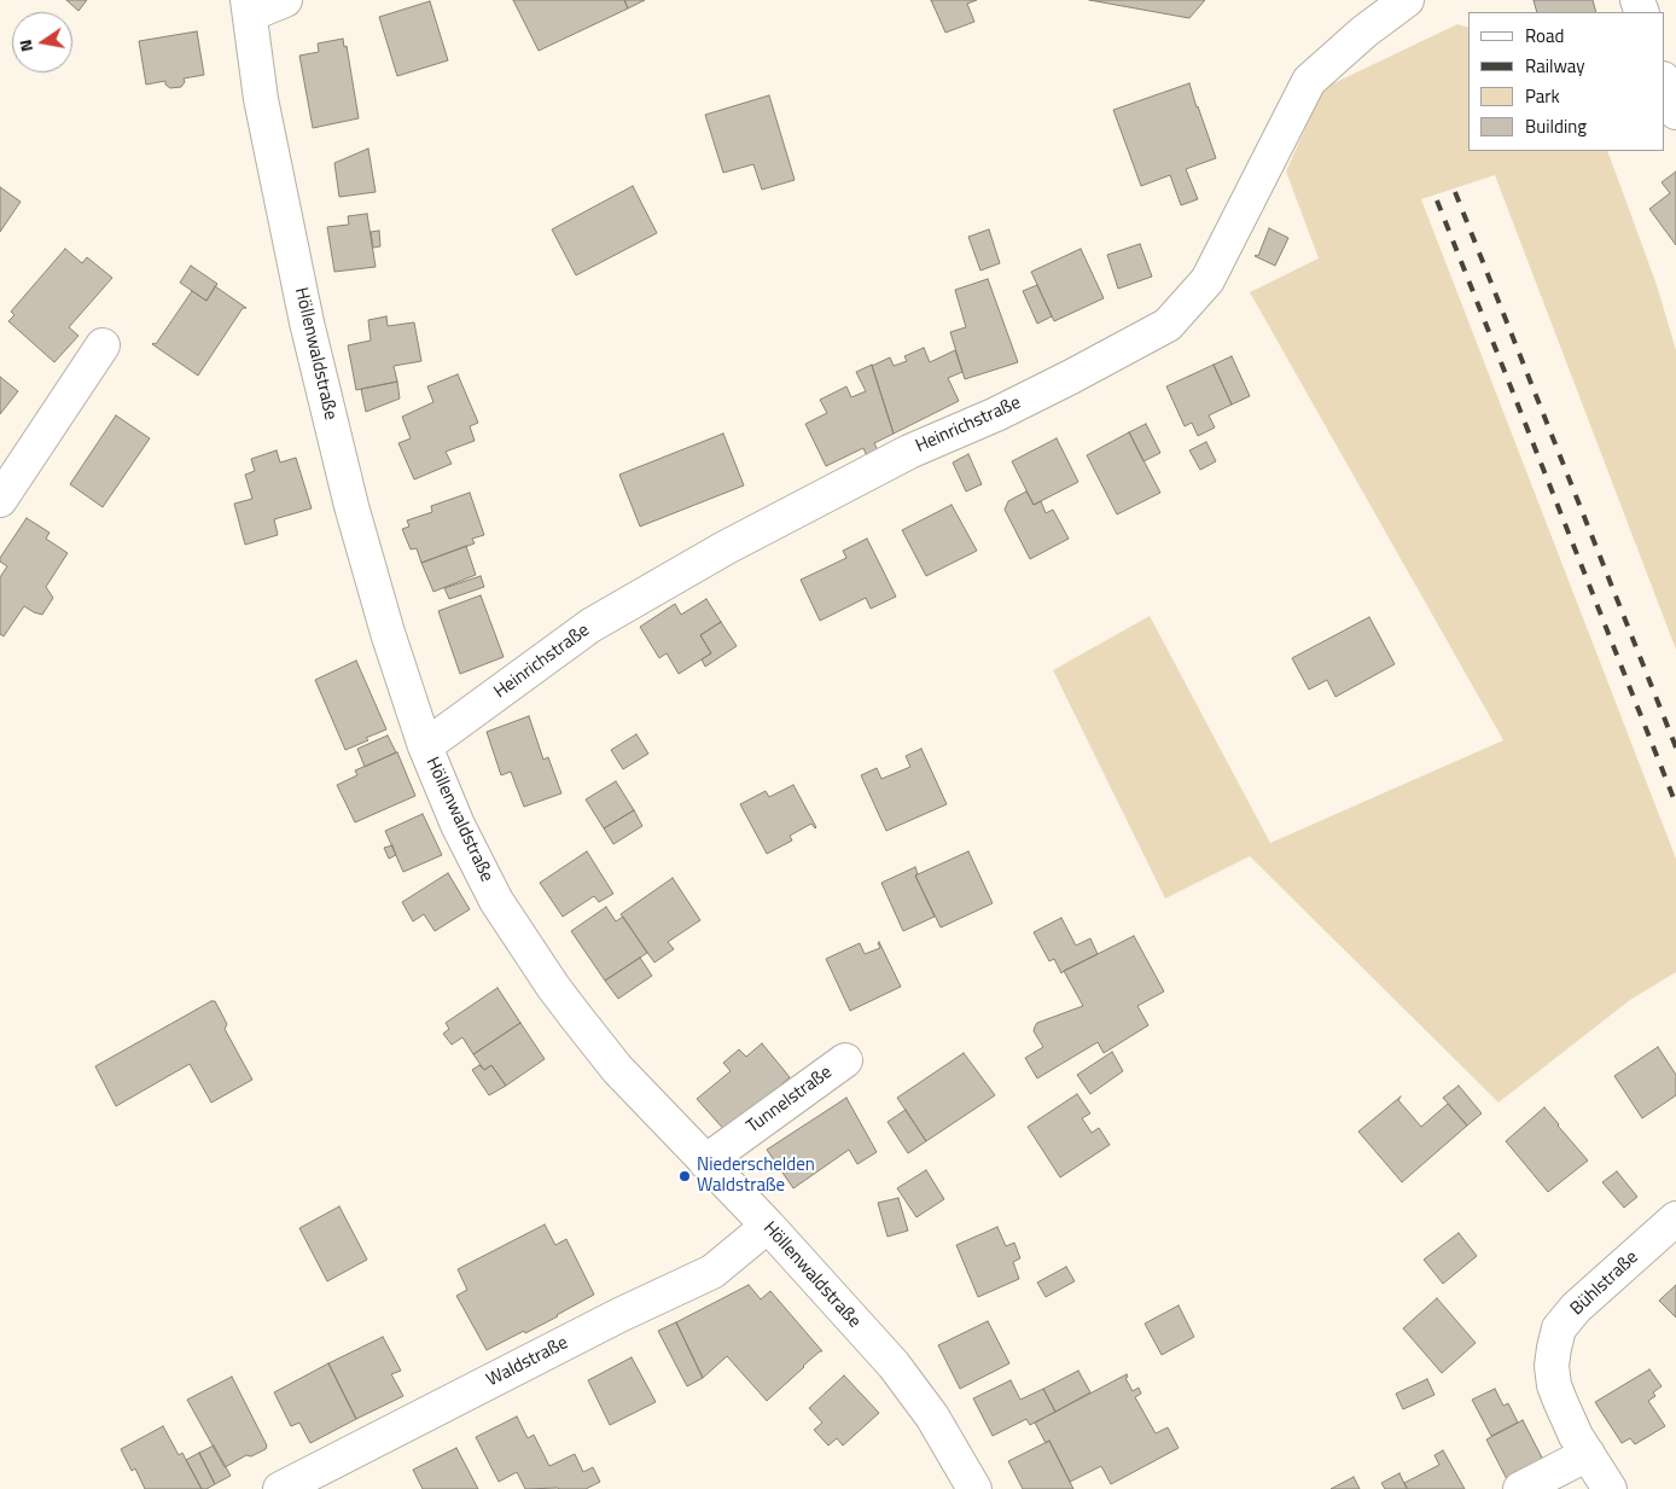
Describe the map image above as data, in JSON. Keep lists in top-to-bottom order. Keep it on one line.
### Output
{"streets":{"street":["Höllenwaldstraße","Heinrichstraße","Tunnelstraße","Bühlstraße","Waldstraße"]},"crossings":[["Höllenwaldstraße","Heinrichstraße"],["Höllenwaldstraße","Tunnelstraße"],["Höllenwaldstraße","Waldstraße"]],"places":["Niederschelden Waldstraße"],"legend":["Road","Railway","Park","Building"],"north":"left"}
